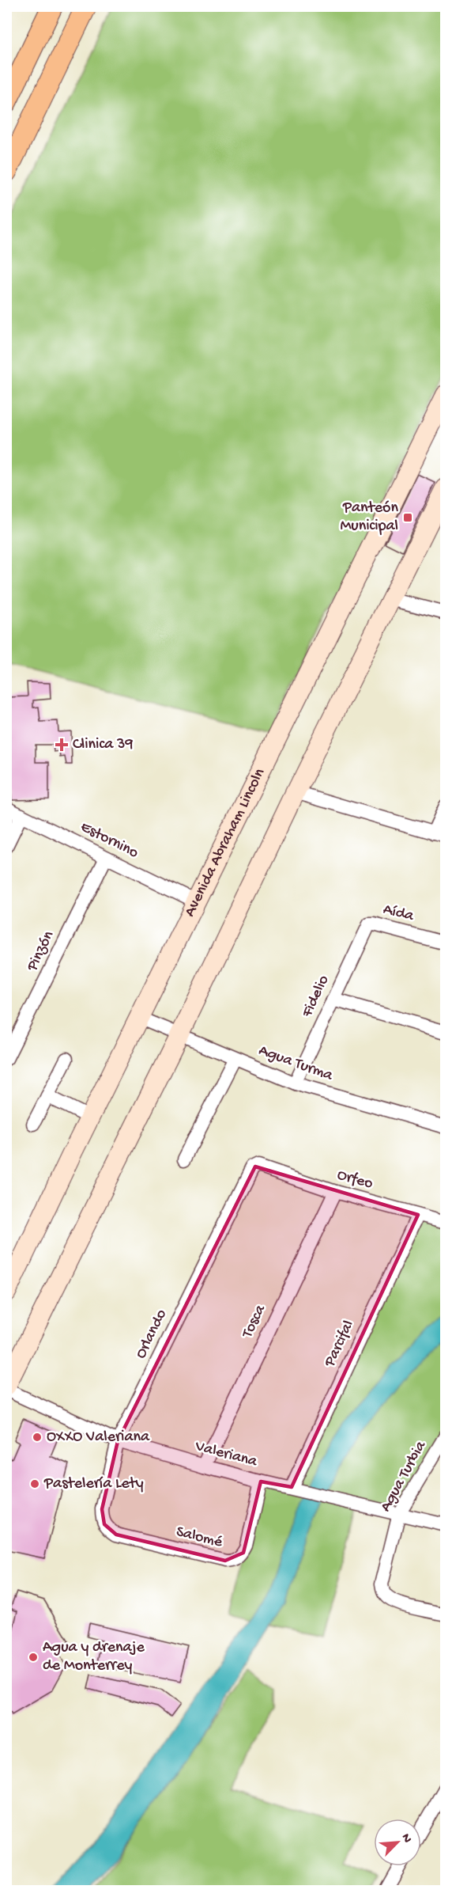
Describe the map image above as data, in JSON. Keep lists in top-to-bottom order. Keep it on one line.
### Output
{"streets":{"main road":["Avenida Abraham Lincoln"],"street":["Estornino","Aída","Pinzón","Fidelio","Agua Turma","Orfeo","Tosca","Orlando","Parcifal","Valeriana","Agua Turbia","Salomé"]},"crossings":[["Estornino","Avenida Abraham Lincoln"],["Estornino","Pinzón"],["Avenida Abraham Lincoln","Agua Turma"],["Aída","Fidelio"],["Fidelio","Agua Turma"],["Orfeo","Tosca"],["Orfeo","Orlando"],["Orfeo","Parcifal"],["Tosca","Valeriana"],["Orlando","Valeriana"],["Orlando","Salomé"],["Parcifal","Valeriana"],["Valeriana","Agua Turbia"],["Valeriana","Salomé"]],"places":{"transit":["Panteón Municipal"],"health":["Clinica 39"],"other":["OXXO Valeriana","Pastelería Lety","Agua y drenaje de Monterrey"]},"north":"top right"}
